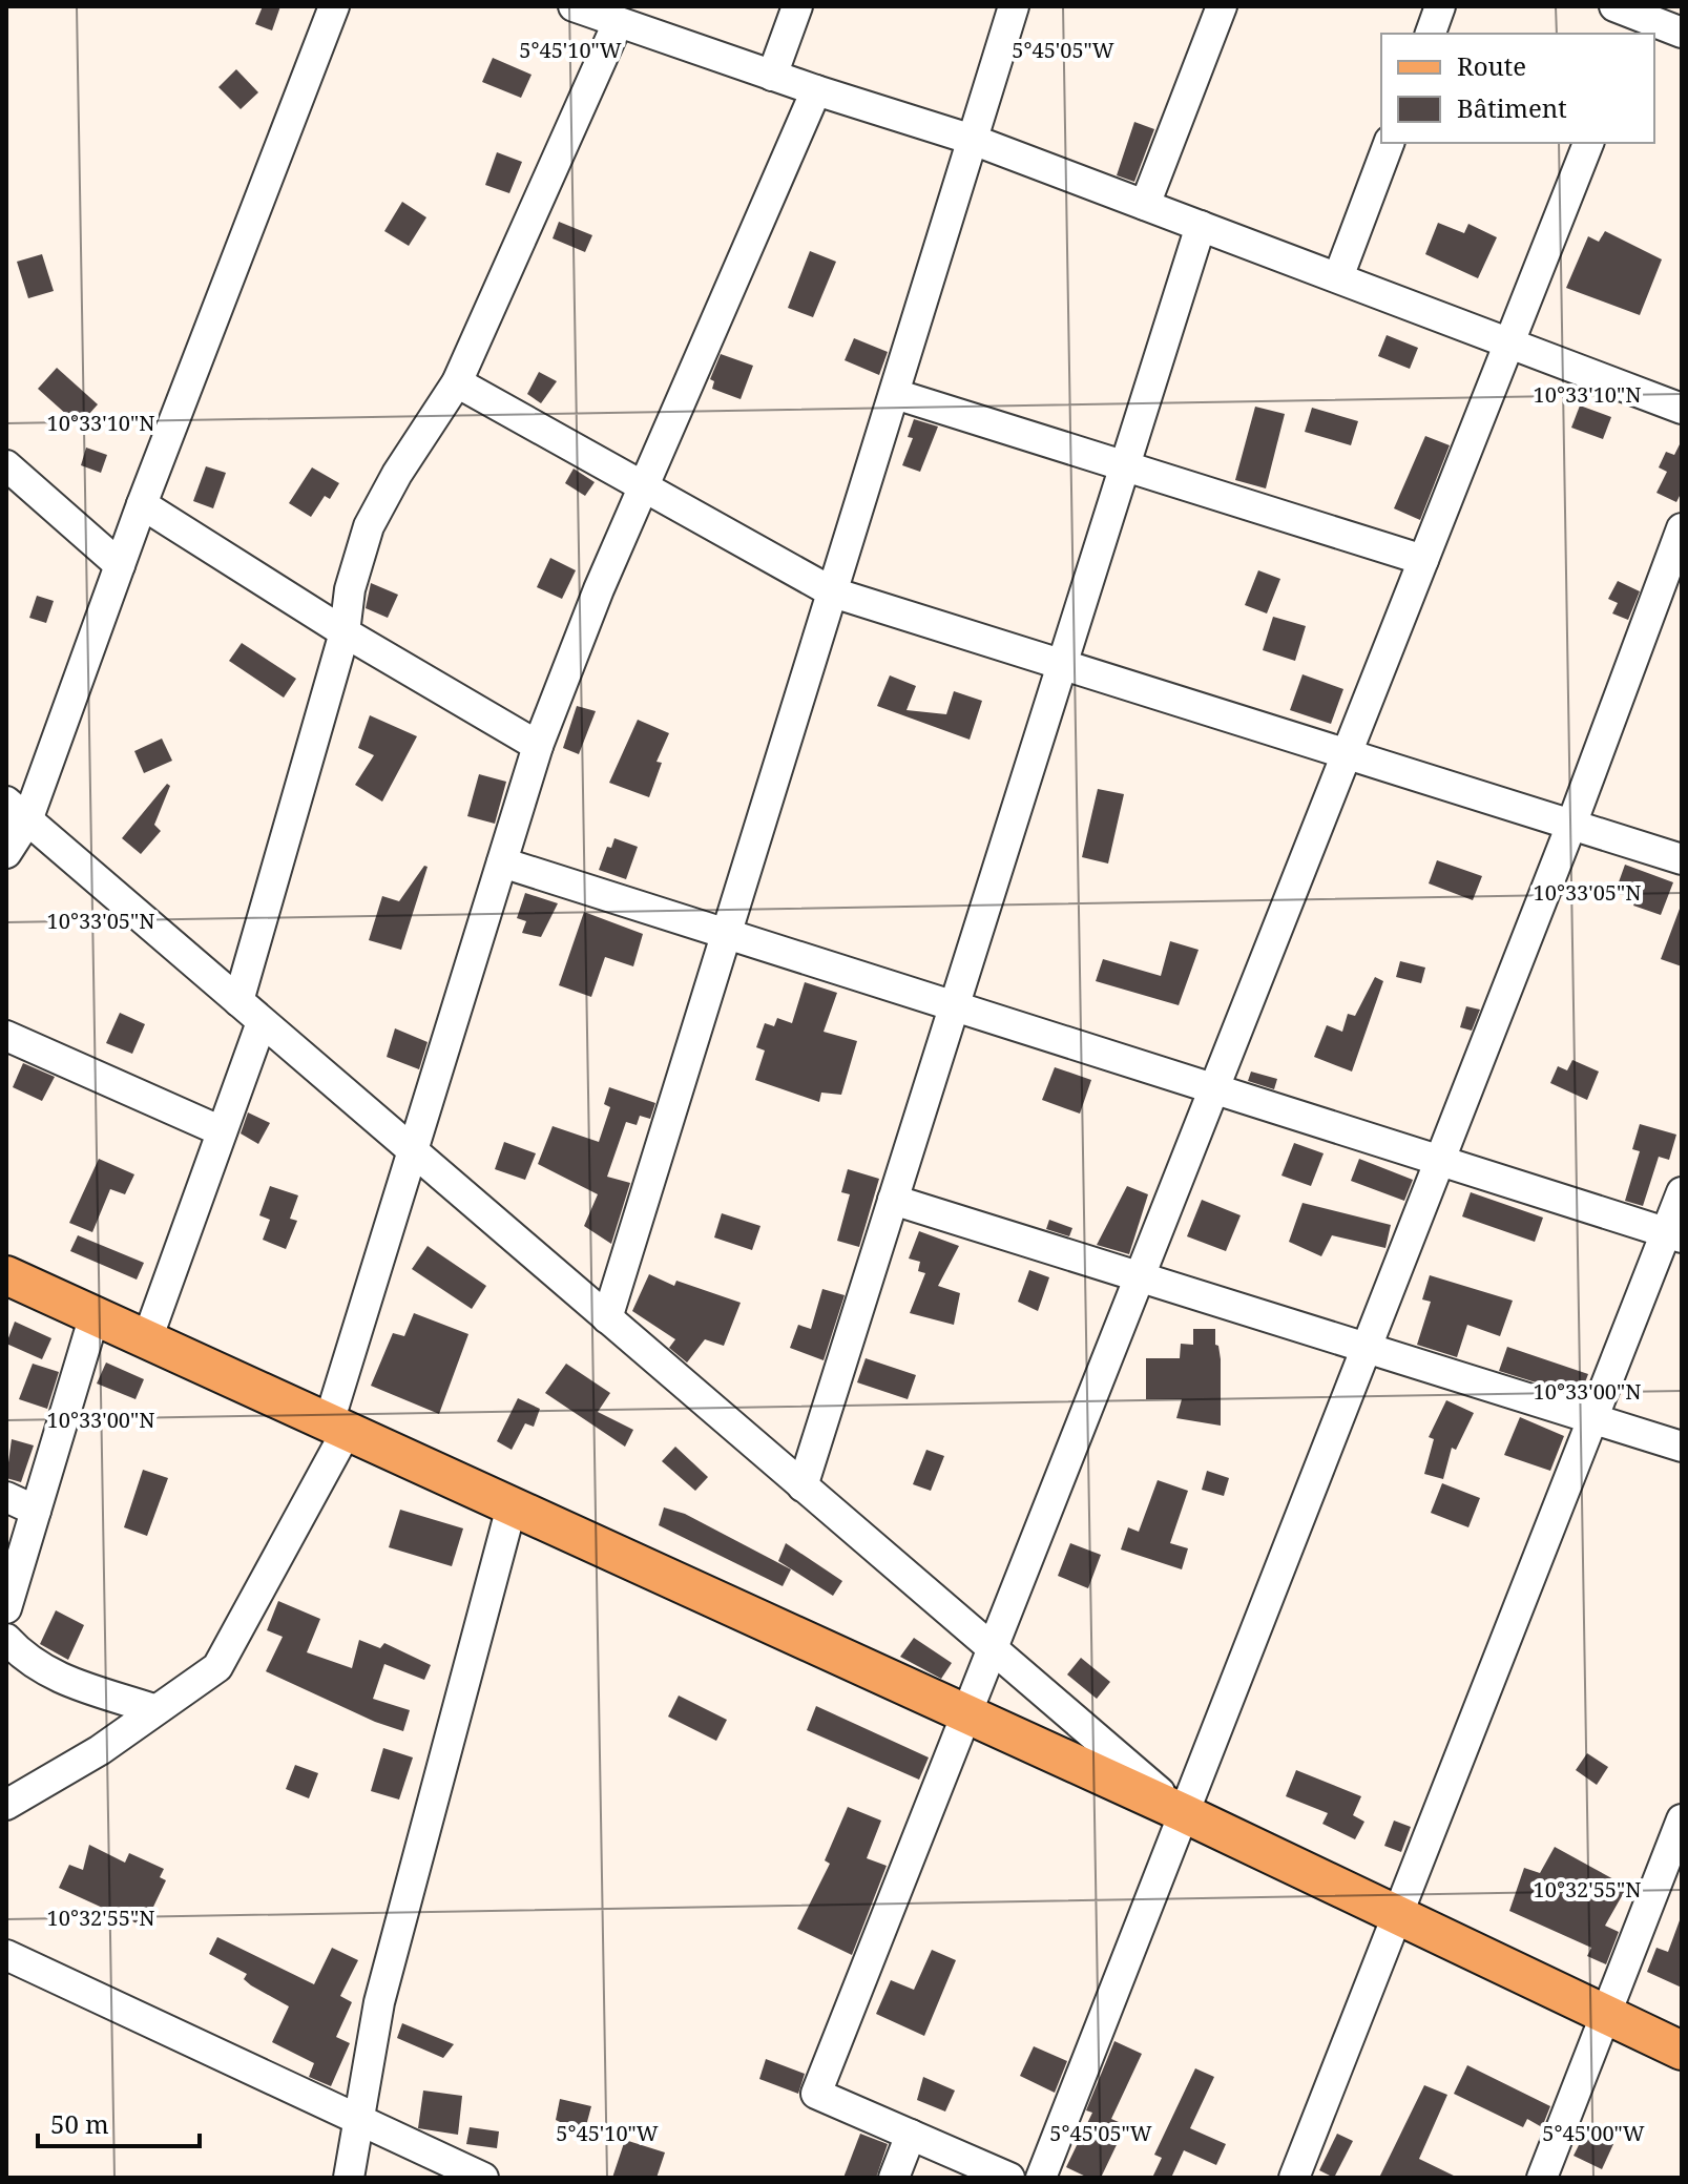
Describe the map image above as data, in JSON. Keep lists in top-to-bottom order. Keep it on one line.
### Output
{"legend":["Route","Bâtiment"],"scale_bar":"50 m","coordinates":["5°45'10\"W","5°45'05\"W","10°33'10\"N","10°33'05\"N","10°33'00\"N","10°32'55\"N","5°45'00\"W"]}
